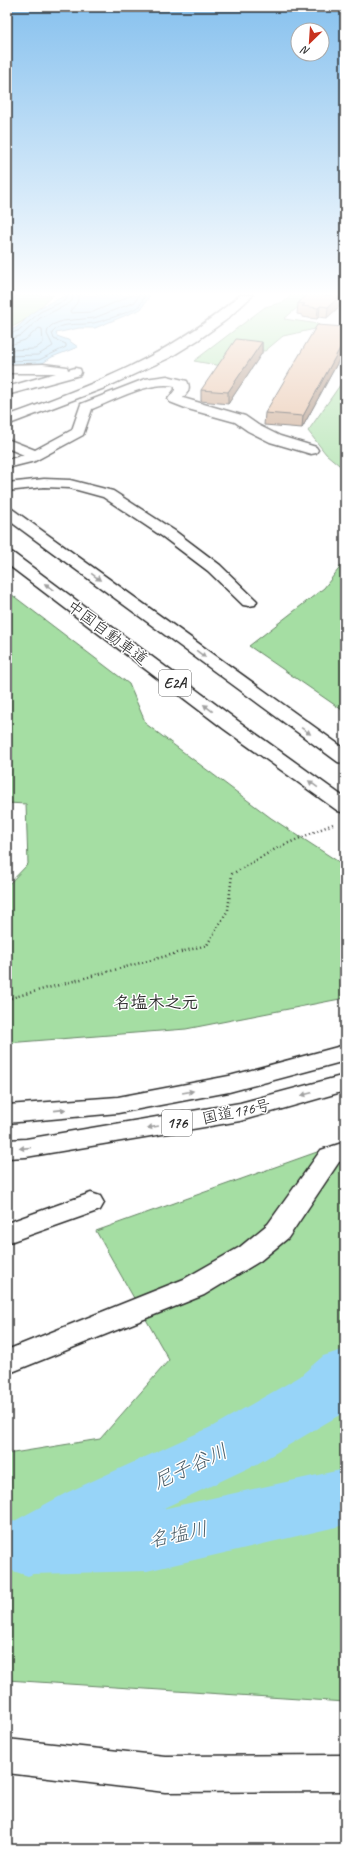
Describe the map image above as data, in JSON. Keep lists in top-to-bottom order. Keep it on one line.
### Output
{"streets":{"main road":["中国自動車道","E2A","国道176号","176"]},"districts":["名塩木之元"],"water":["尼子谷川","名塩川"],"north":"bottom left"}
